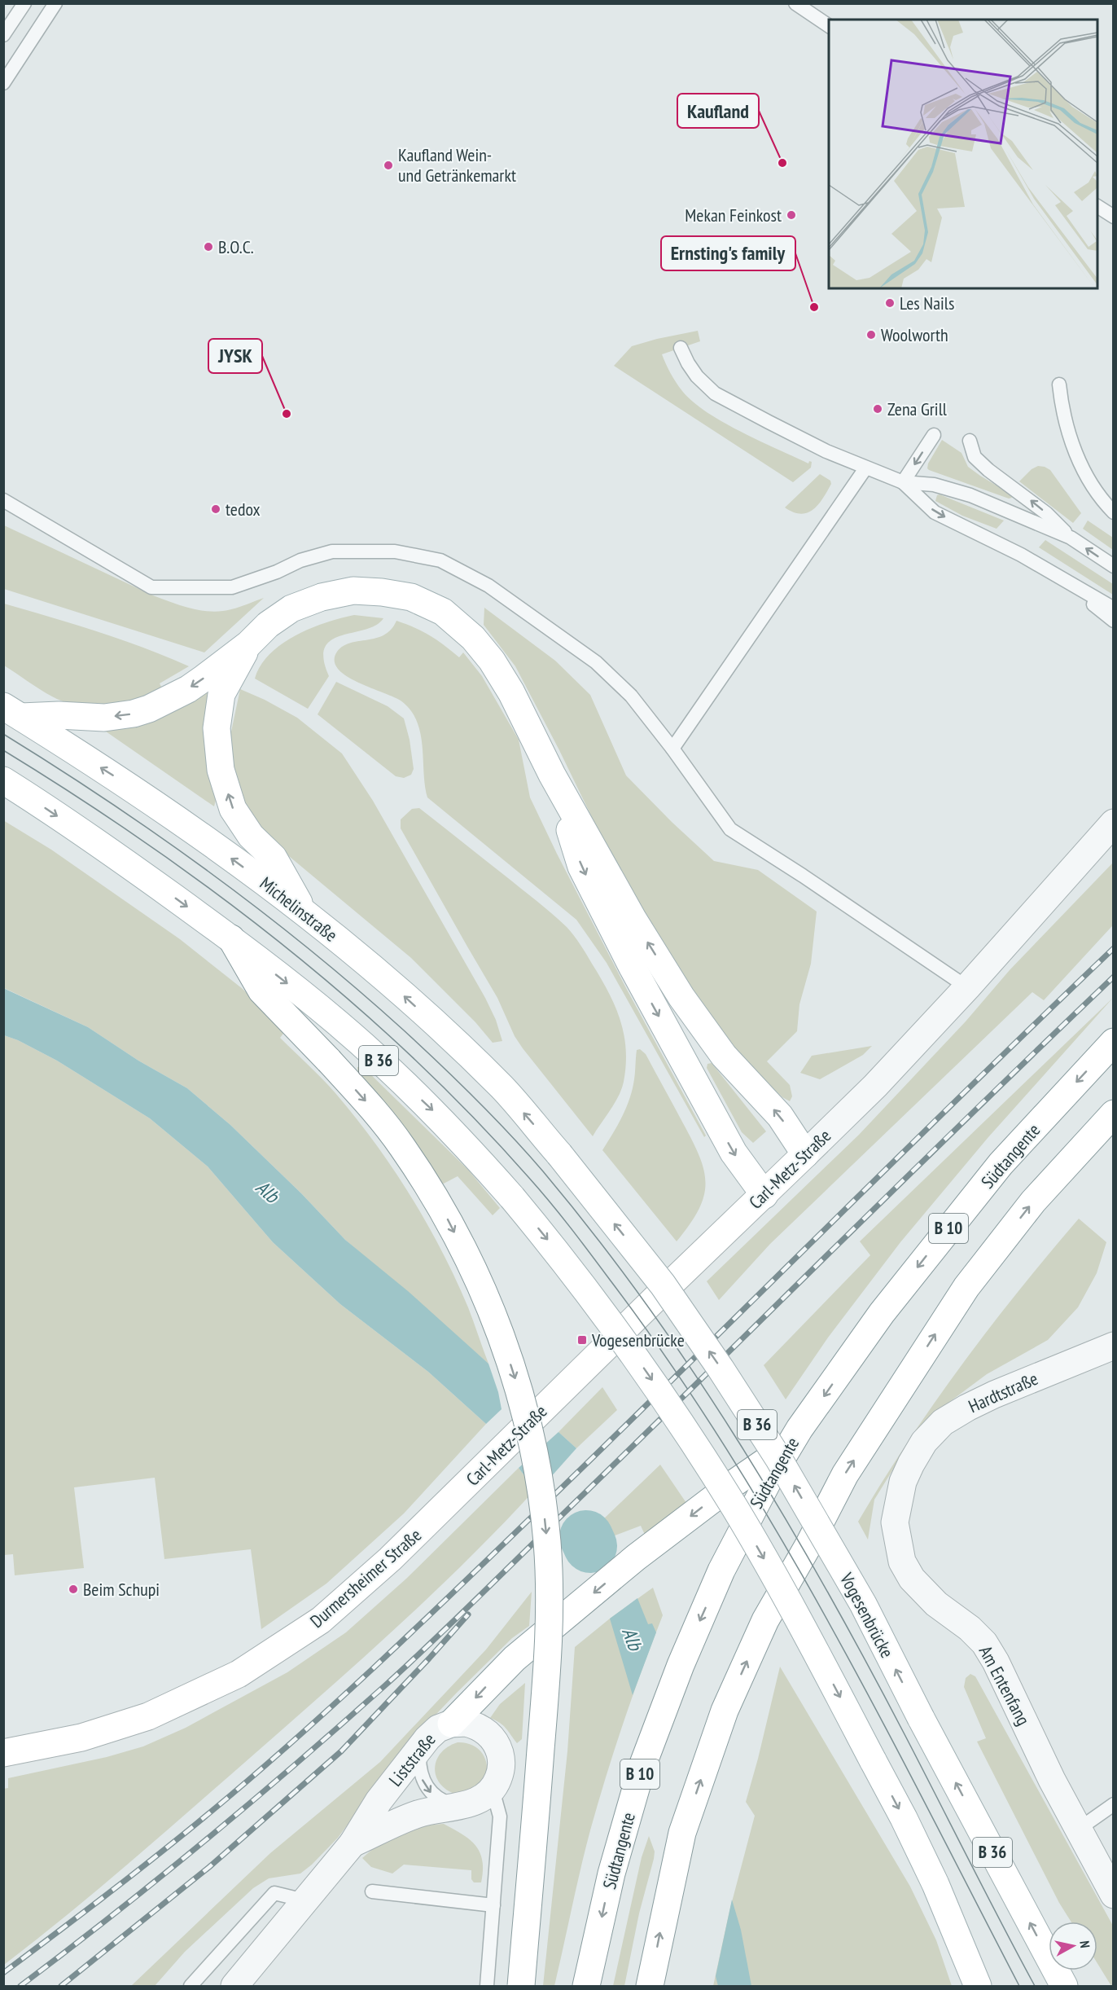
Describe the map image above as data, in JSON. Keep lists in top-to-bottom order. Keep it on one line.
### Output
{"streets":{"main road":["Michelinstraße","B 36","Südtangente","Carl-Metz-Straße","B 10","Durmersheimer Straße","Vogesenbrücke"],"street":["Hardtstraße","Am Entenfang","Liststraße"]},"crossings":[["Michelinstraße","Vogesenbrücke"],["Carl-Metz-Straße","Durmersheimer Straße"],["Hardtstraße","Am Entenfang"]],"water":["Alb"],"places":{"other":["Kaufland","Kaufland Wein- und Getränkemarkt","Mekan Feinkost","B.O.C.","Les Nails","Ernsting's family","Woolworth","Zena Grill","JYSK","tedox","Beim Schupi"],"transit":["Vogesenbrücke"]},"north":"right"}
